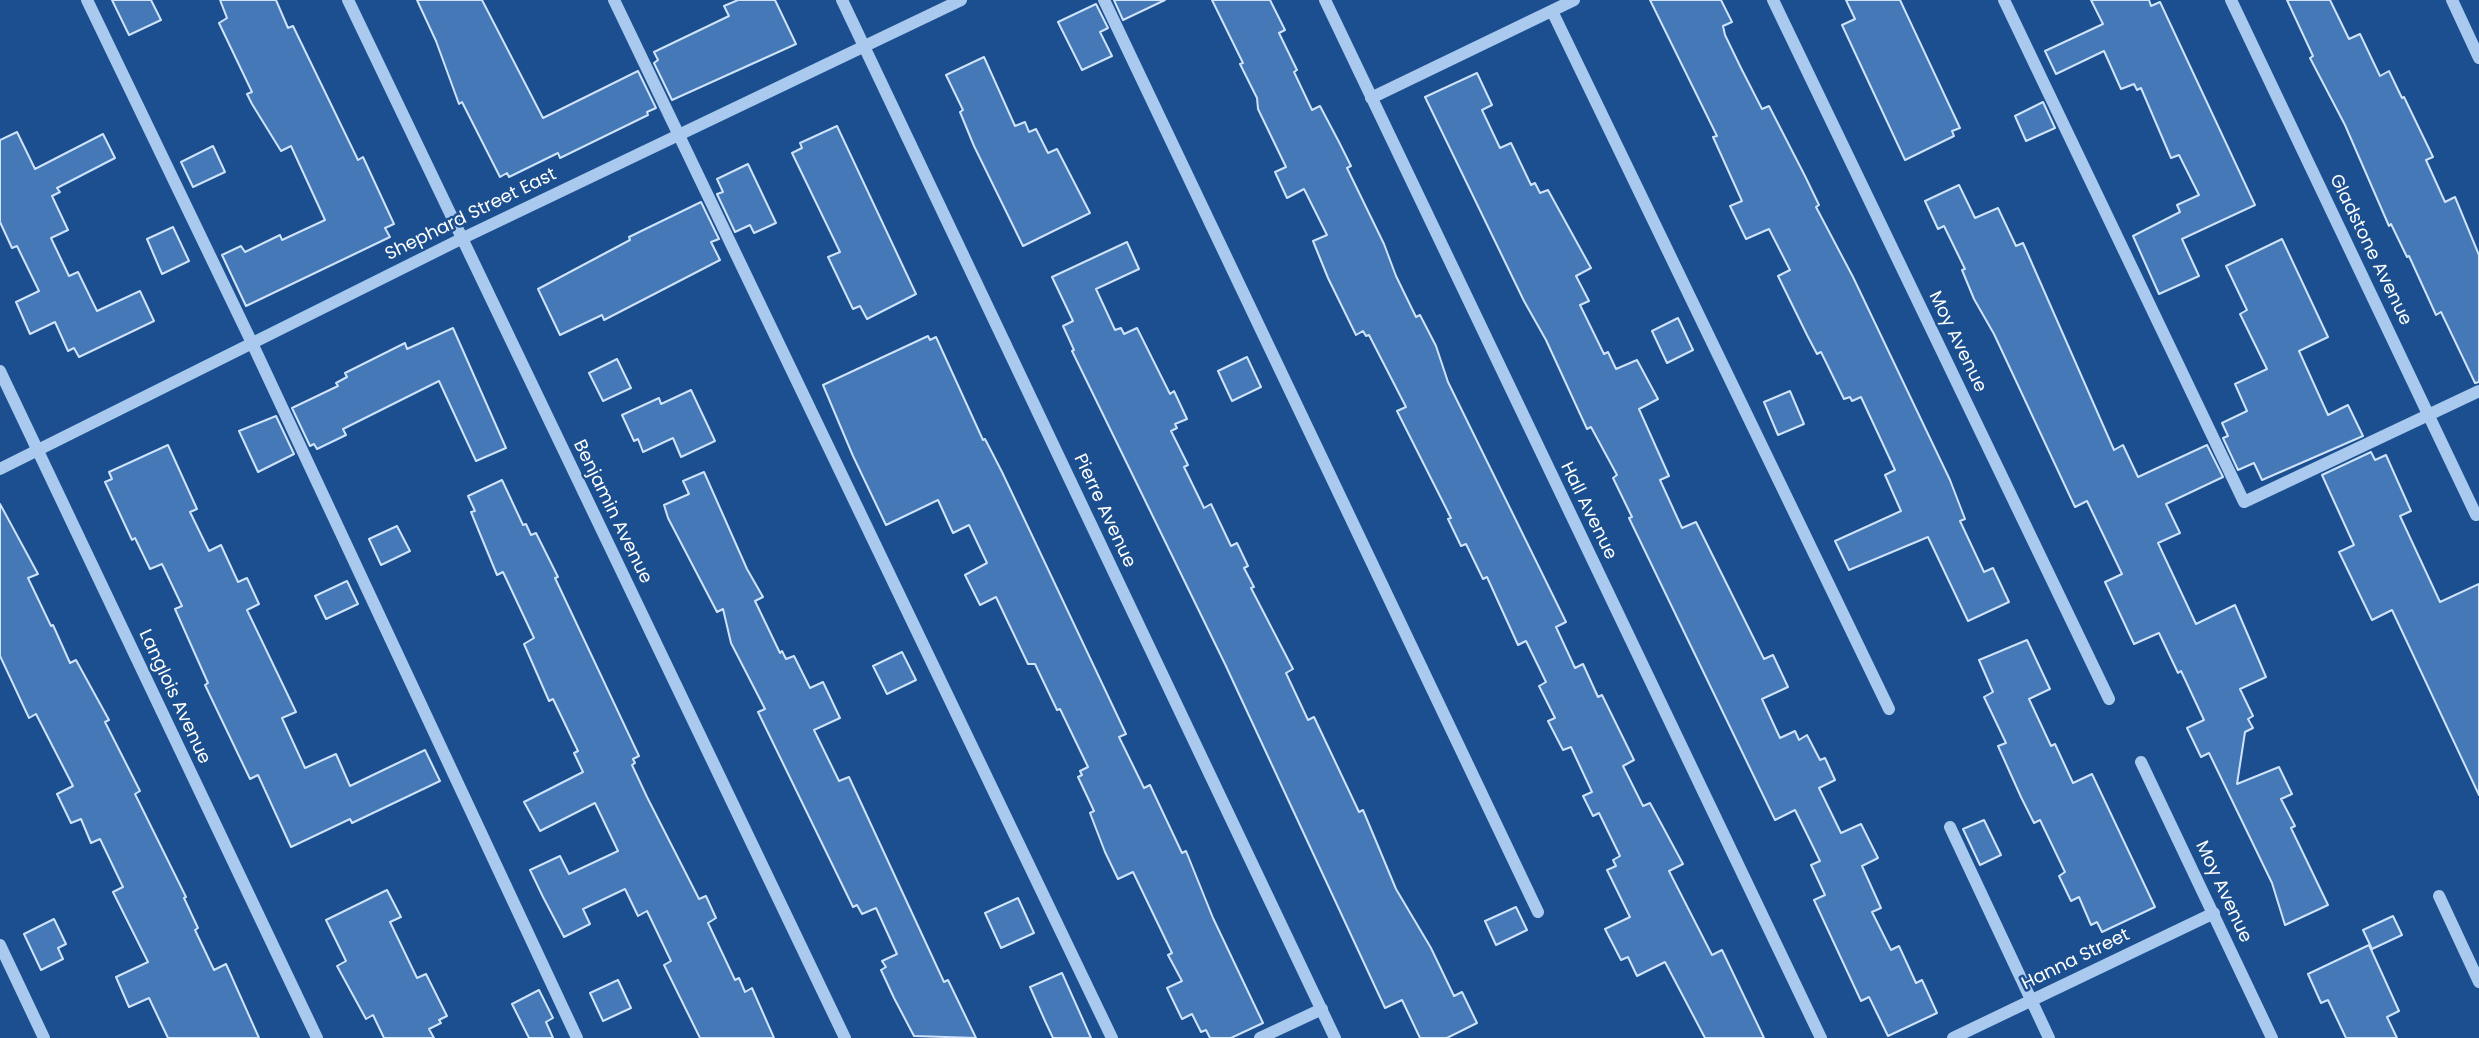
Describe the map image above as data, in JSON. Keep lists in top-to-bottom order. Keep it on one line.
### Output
{"streets":{"street":["Shephard Street East","Gladstone Avenue","Moy Avenue","Pierre Avenue","Hall Avenue","Benjamin Avenue","Langlois Avenue","Hanna Street"]},"crossings":[["Shephard Street East","Pierre Avenue"],["Shephard Street East","Benjamin Avenue"],["Shephard Street East","Langlois Avenue"],["Moy Avenue","Hanna Street"]]}
